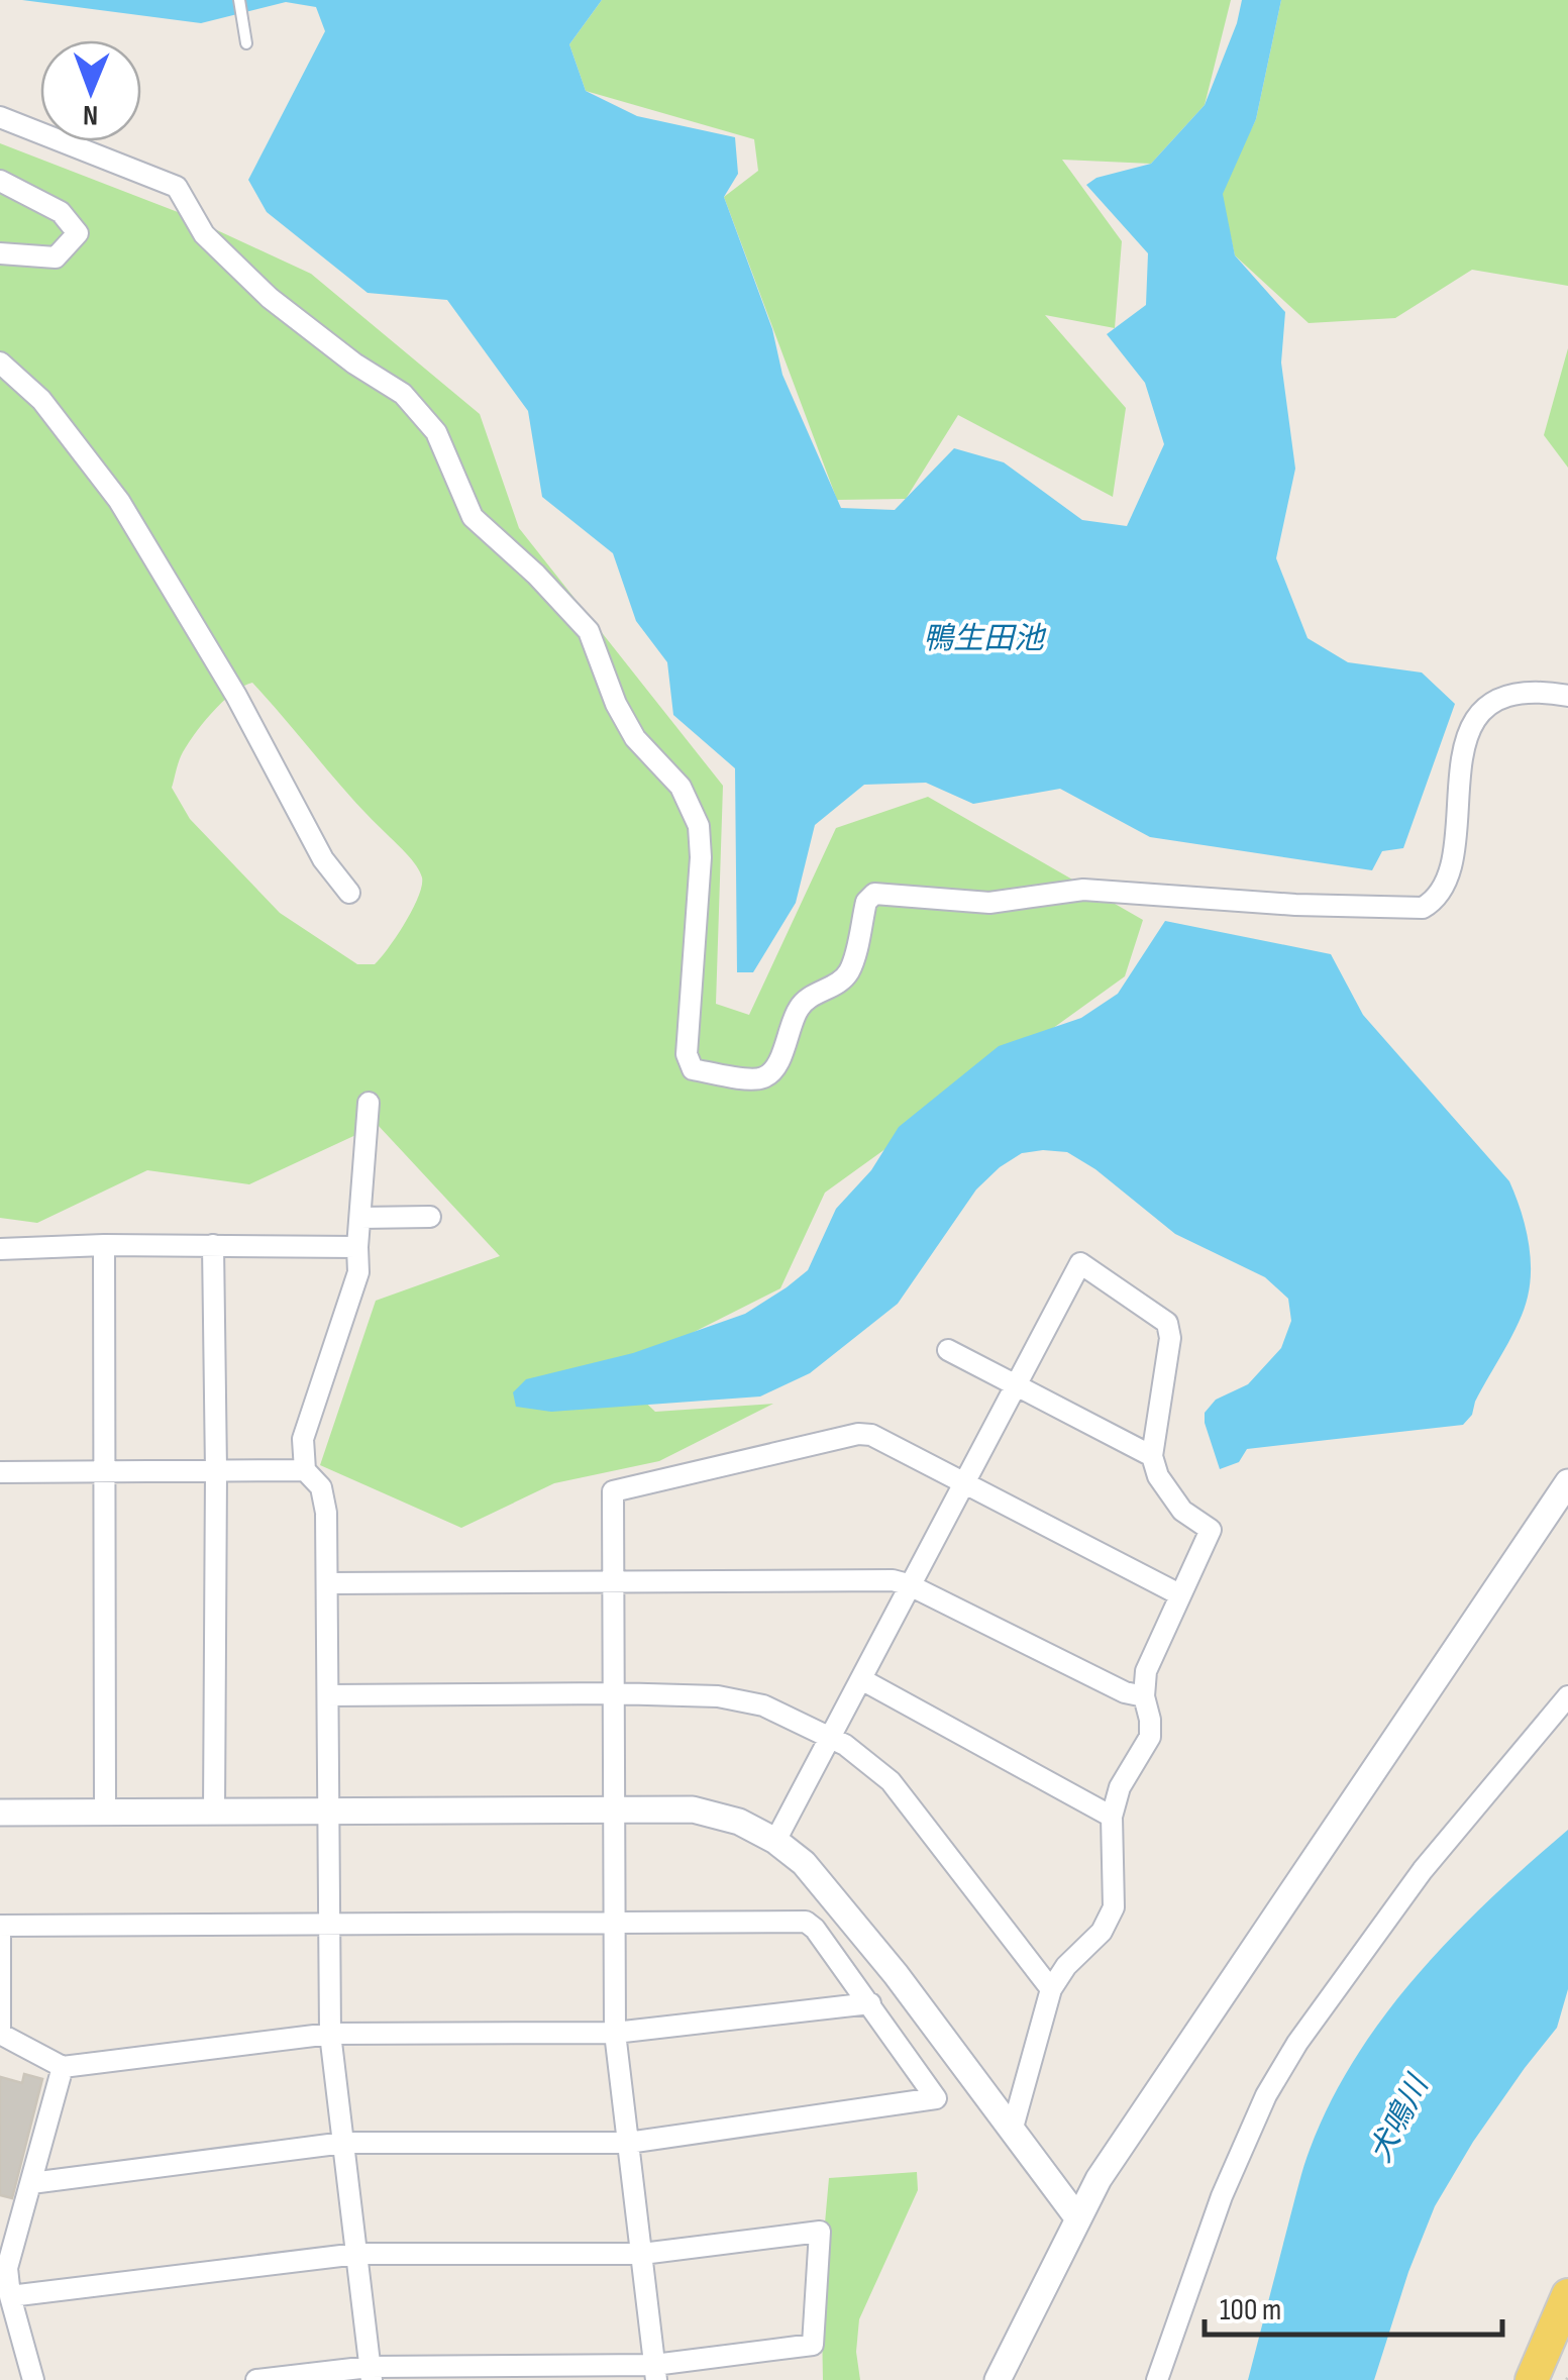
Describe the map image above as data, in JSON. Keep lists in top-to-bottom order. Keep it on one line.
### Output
{"water":["鴨生田池","犬鳴川"],"scale_bar":"100 m","north":"bottom"}
